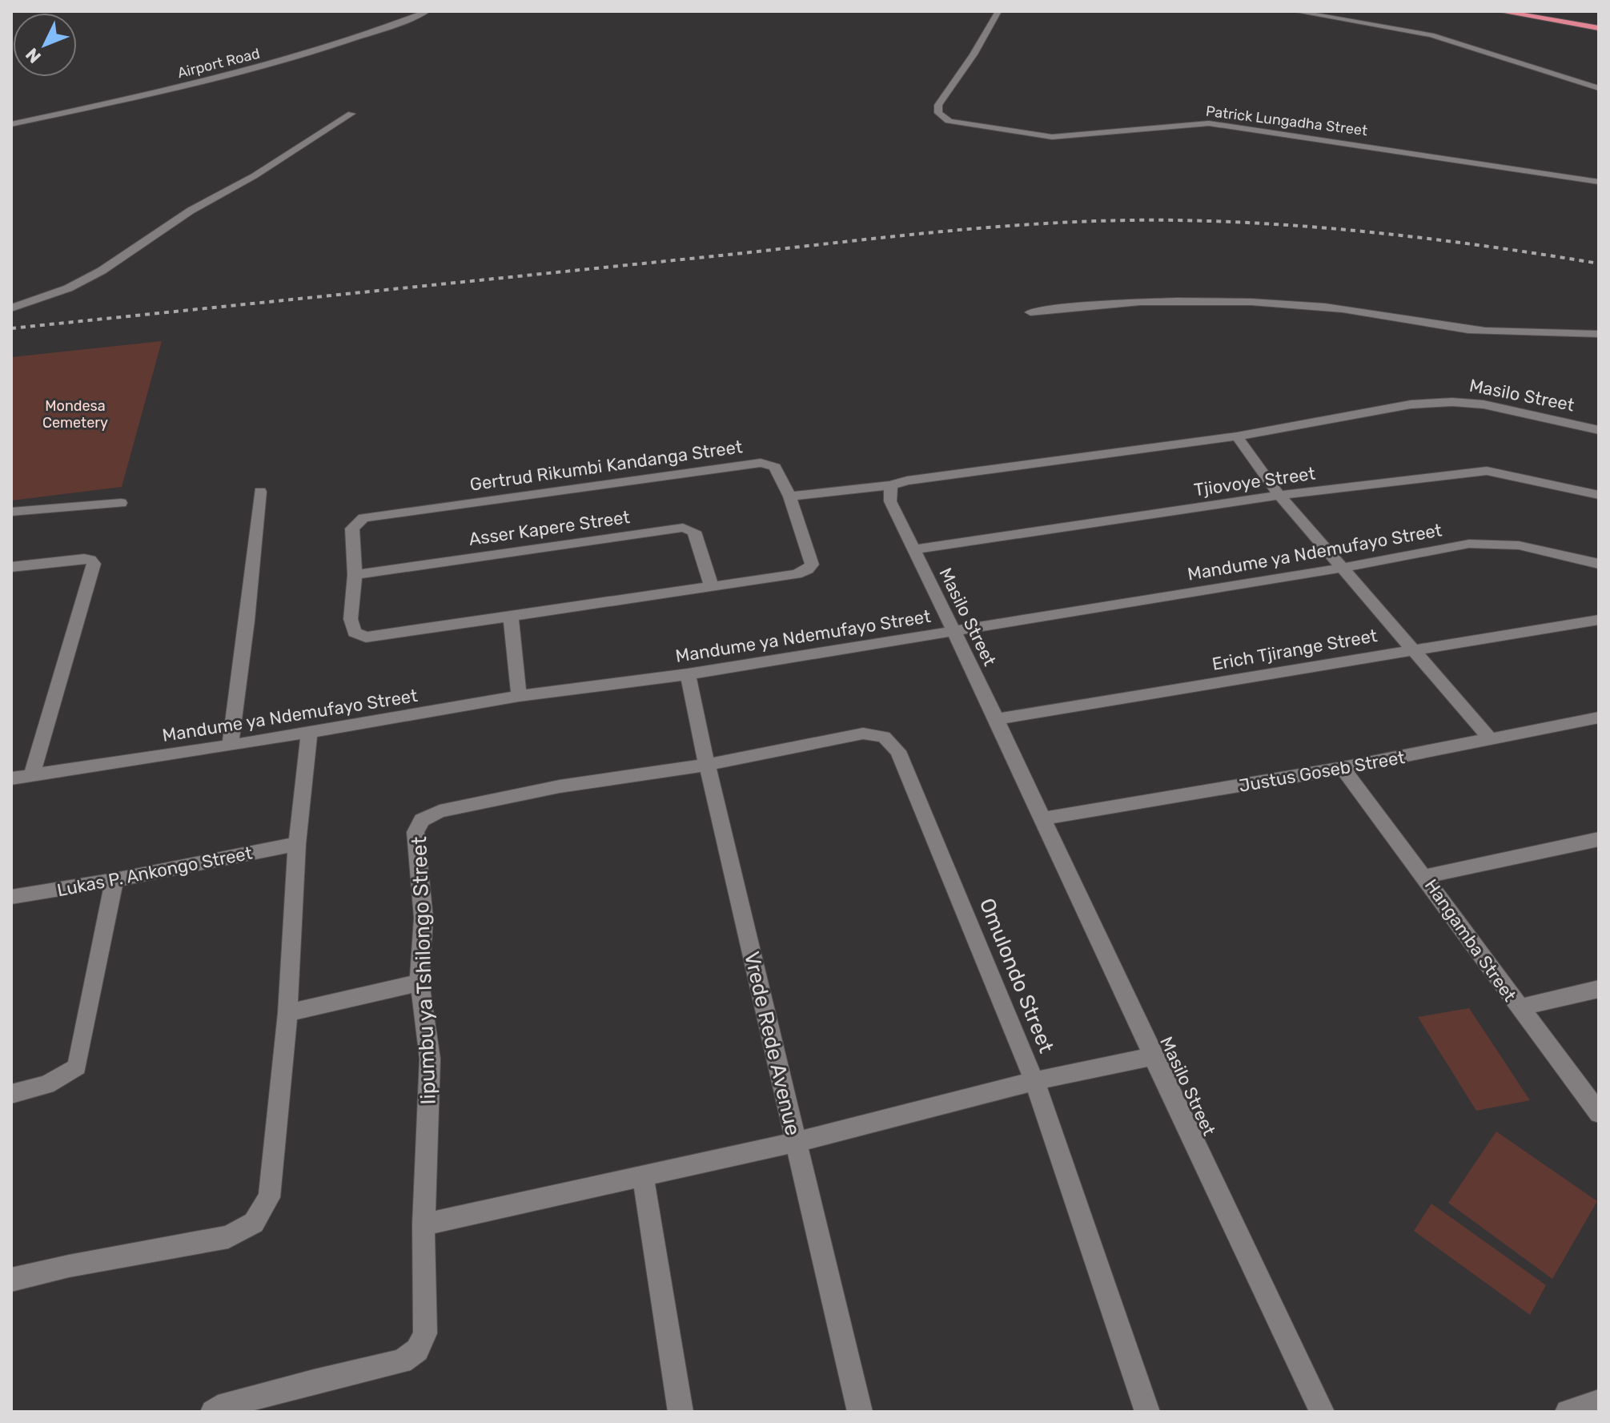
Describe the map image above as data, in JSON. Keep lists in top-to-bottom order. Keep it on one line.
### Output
{"streets":{"street":["Airport Road","Patrick Lungadha Street","Masilo Street","Gertrud Rikumbi Kandanga Street","Tjiovoye Street","Asser Kapere Street","Mandume ya Ndemufayo Street","Erich Tjirange Street","Justus Goseb Street","Lukas P. Ankongo Street","Hangamba Street","Iipumbu ya Tshilongo Street","Omulondo Street","Vrede Rede Avenue"]},"crossings":[["Masilo Street","Tjiovoye Street"],["Masilo Street","Mandume ya Ndemufayo Street"],["Masilo Street","Erich Tjirange Street"],["Masilo Street","Justus Goseb Street"],["Gertrud Rikumbi Kandanga Street","Asser Kapere Street"],["Mandume ya Ndemufayo Street","Vrede Rede Avenue"],["Justus Goseb Street","Hangamba Street"],["Iipumbu ya Tshilongo Street","Omulondo Street"],["Iipumbu ya Tshilongo Street","Vrede Rede Avenue"],["Omulondo Street","Vrede Rede Avenue"]],"parks":["Mondesa Cemetery"],"north":"bottom left"}
